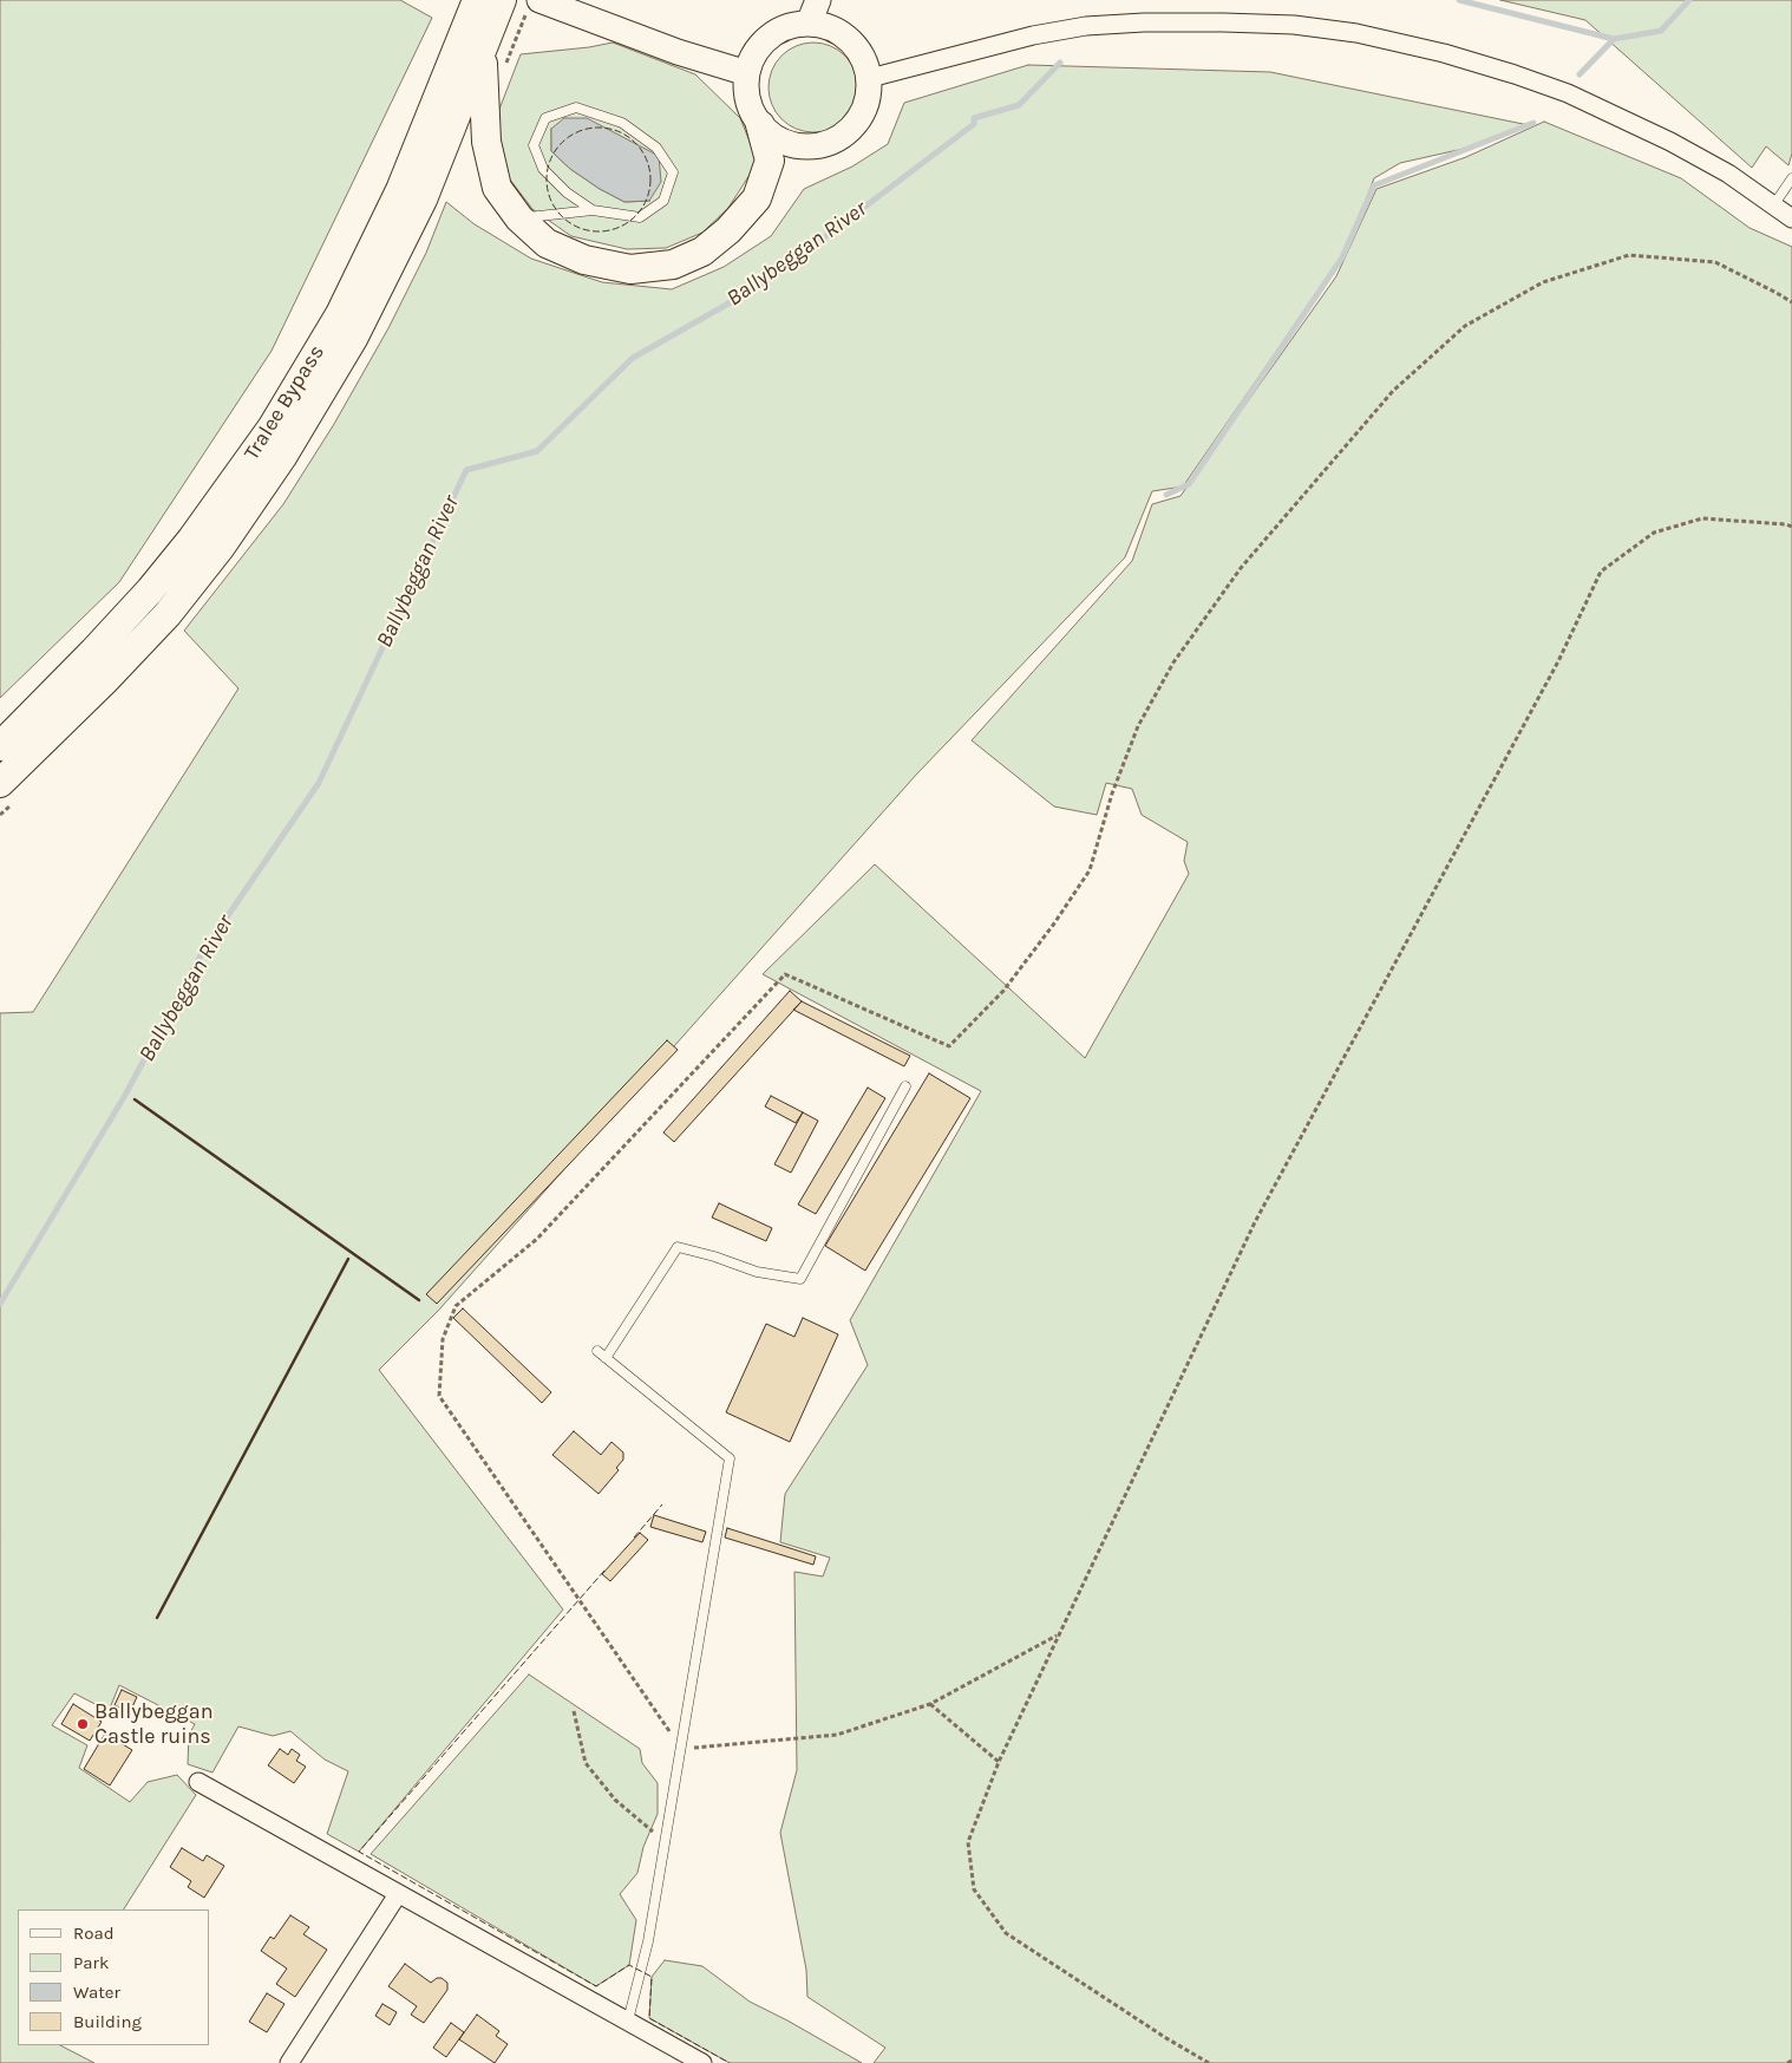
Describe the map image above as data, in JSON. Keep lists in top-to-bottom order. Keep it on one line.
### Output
{"streets":{"main road":["Tralee Bypass"]},"water":["Ballybeggan River"],"places":["Ballybeggan Castle ruins"],"legend":["Road","Park","Water","Building"]}
